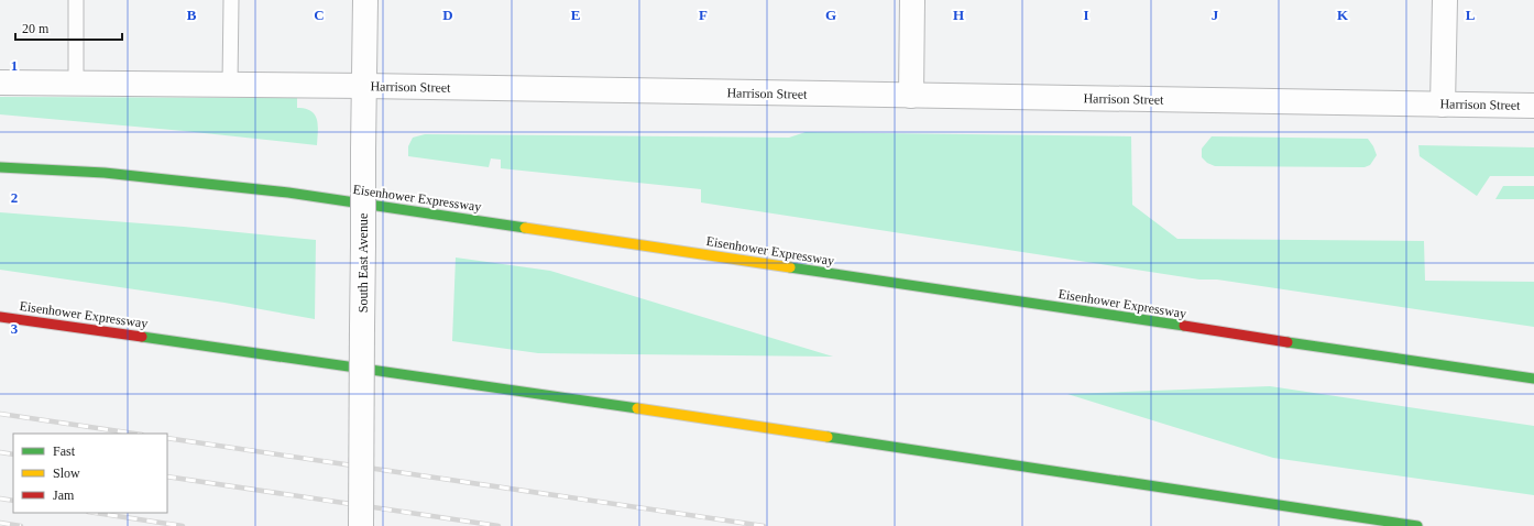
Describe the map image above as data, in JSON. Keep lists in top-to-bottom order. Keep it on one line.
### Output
{"streets":{"highway":["Eisenhower Expressway"],"street":["Harrison Street","South East Avenue"]},"crossings":[["Harrison Street","South East Avenue"]],"legend":["Fast","Slow","Jam"],"scale_bar":"20 m","grid":{"columns":["B","C","D","E","F","G","H","I","J","K","L"],"rows":["1","2","3"]}}
